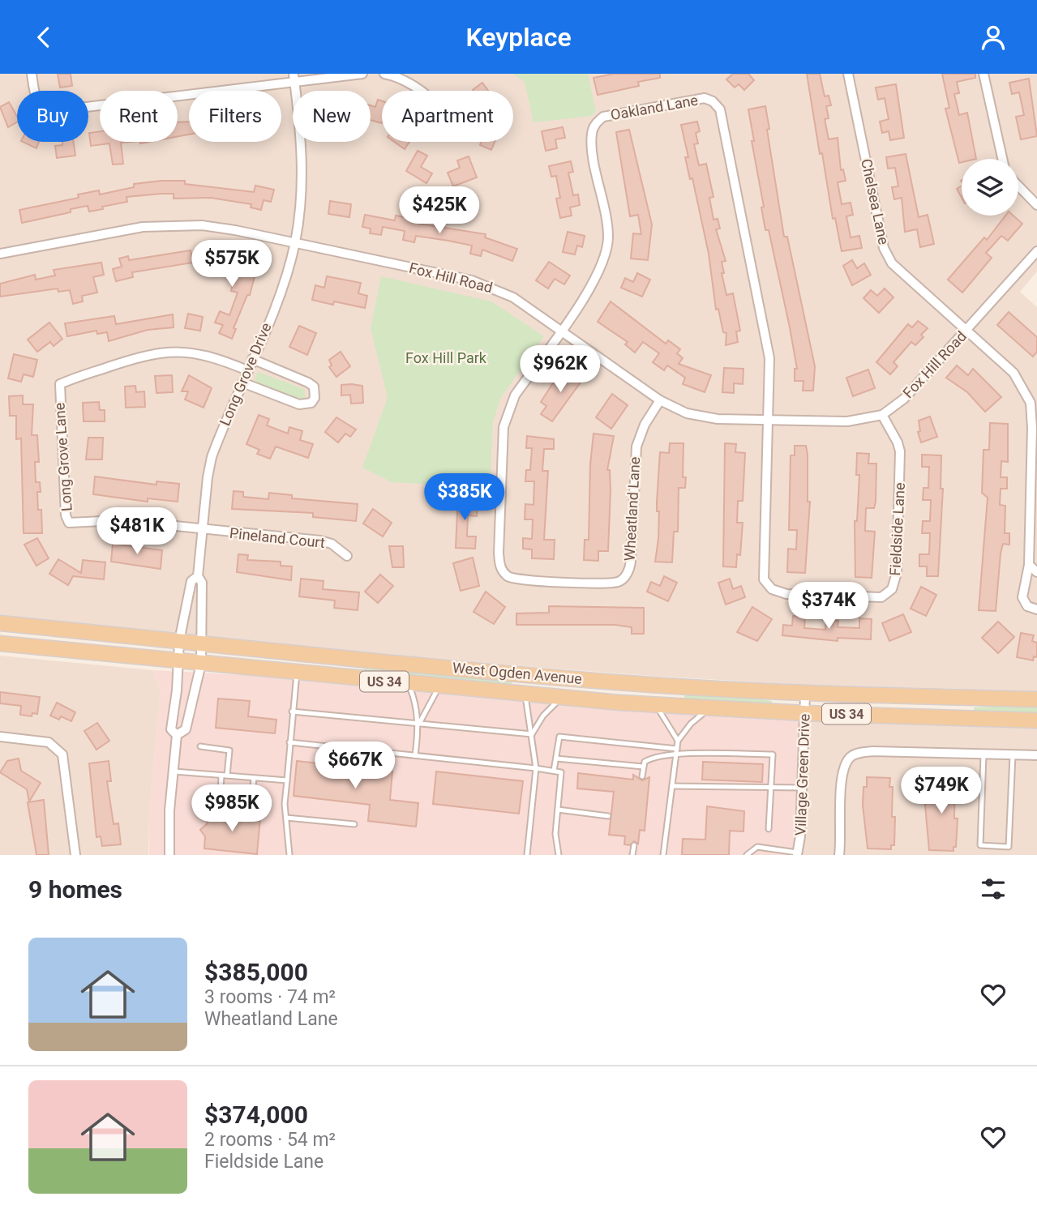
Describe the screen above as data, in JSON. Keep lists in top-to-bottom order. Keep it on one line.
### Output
{"streets":{"main road":["West Ogden Avenue","US 34"],"street":["Oakland Lane","Chelsea Lane","Fox Hill Road","Long Grove Drive","Long Grove Lane","Wheatland Lane","Fieldside Lane","Pineland Court","Village Green Drive"]},"crossings":[["Oakland Lane","Fox Hill Road"],["Oakland Lane","Wheatland Lane"],["Oakland Lane","Fieldside Lane"],["Chelsea Lane","Fox Hill Road"],["Fox Hill Road","Long Grove Drive"],["Fox Hill Road","Wheatland Lane"],["Fox Hill Road","Fieldside Lane"],["Long Grove Drive","Long Grove Lane"],["Long Grove Drive","Pineland Court"],["Long Grove Drive","West Ogden Avenue"],["Long Grove Lane","Pineland Court"],["West Ogden Avenue","Village Green Drive"]],"parks":["Fox Hill Park"],"page":{"header":"Keyplace","chip":["Buy","Rent","Filters","New","Apartment"],"price":["$425K","$575K","$962K","$385K","$481K","$374K","$667K","$749K","$985K"],"heading":"9 homes","list":[{"name":"$385,000","note":"3 rooms · 74 m² · Wheatland Lane"},{"name":"$374,000","note":"2 rooms · 54 m² · Fieldside Lane"}]}}
